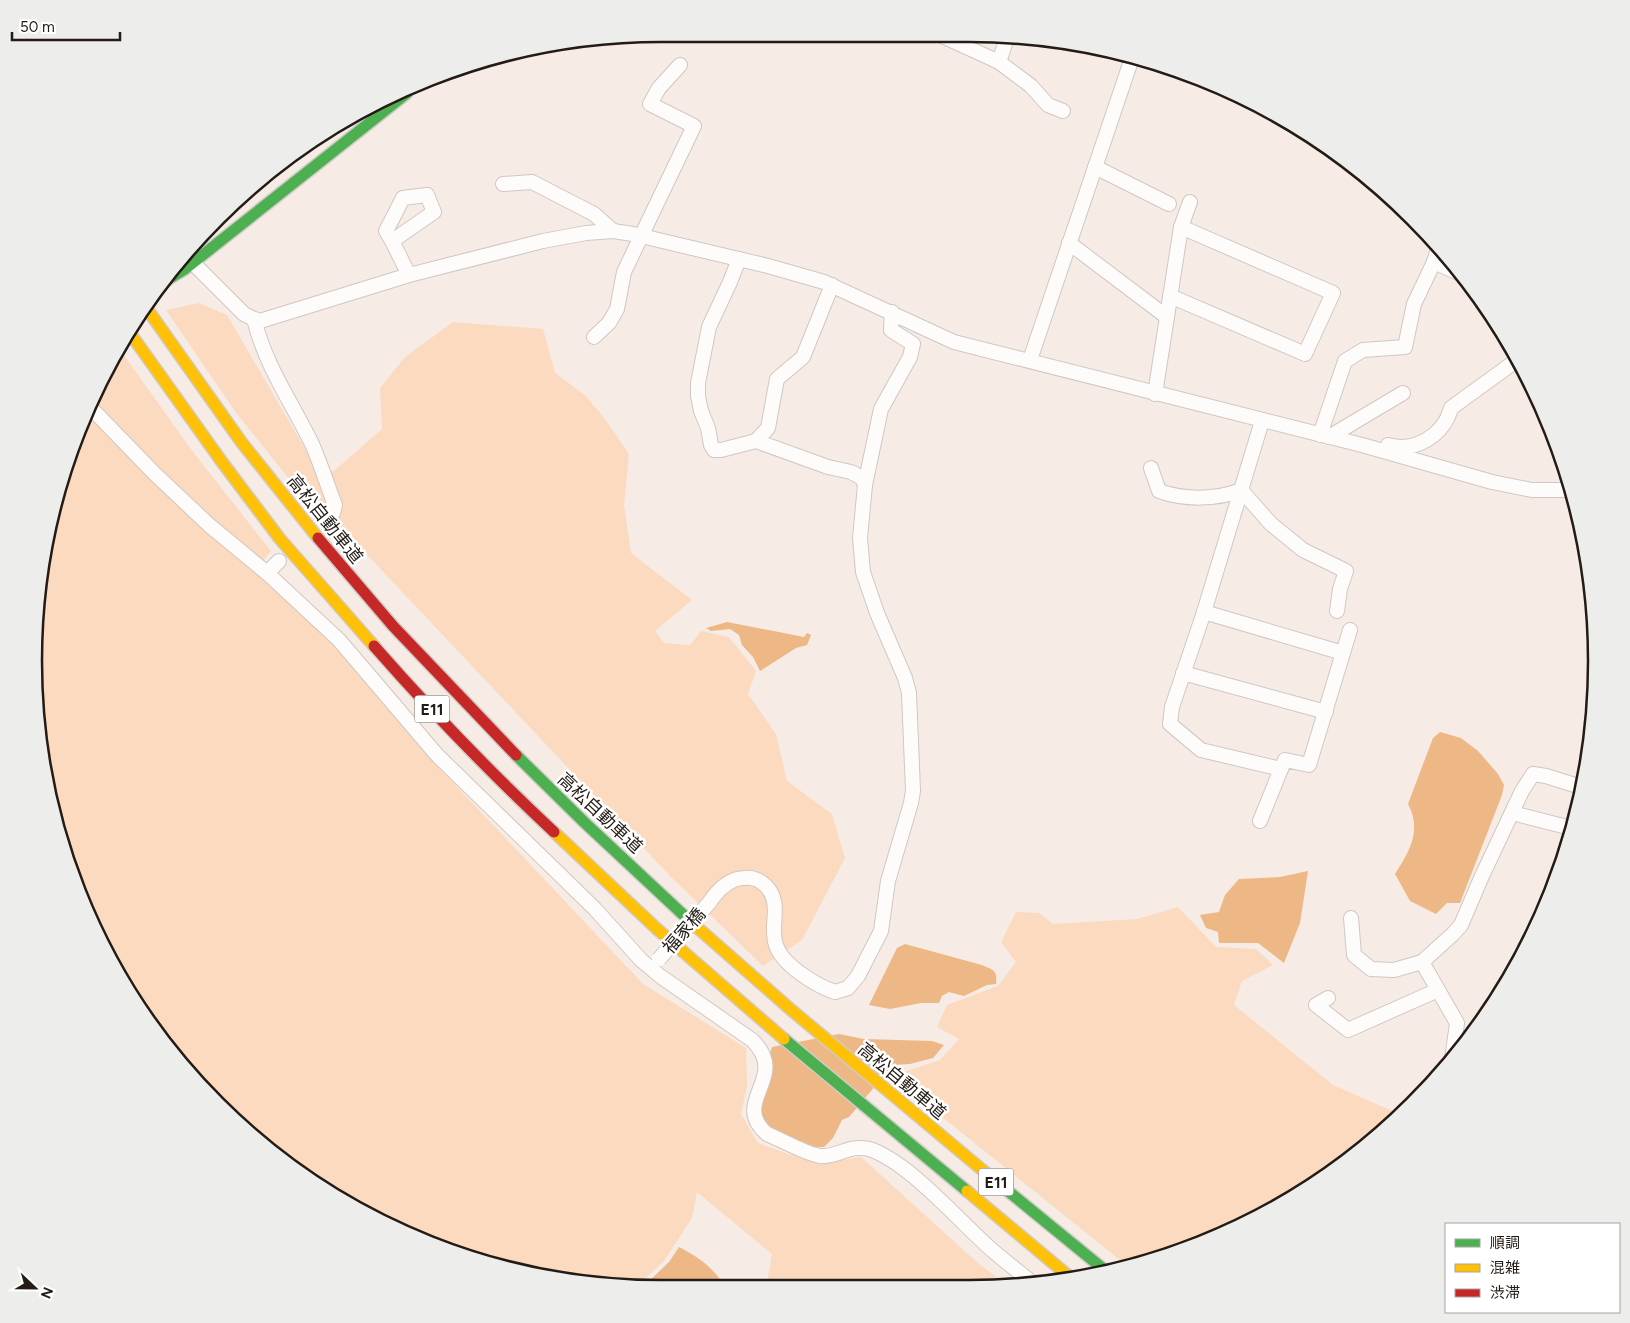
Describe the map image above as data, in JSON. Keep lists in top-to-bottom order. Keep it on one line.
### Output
{"streets":{"main road":["高松自動車道","E11"],"street":["福家橋"]},"legend":["順調","混雑","渋滞"],"scale_bar":"50 m","north":"right"}
